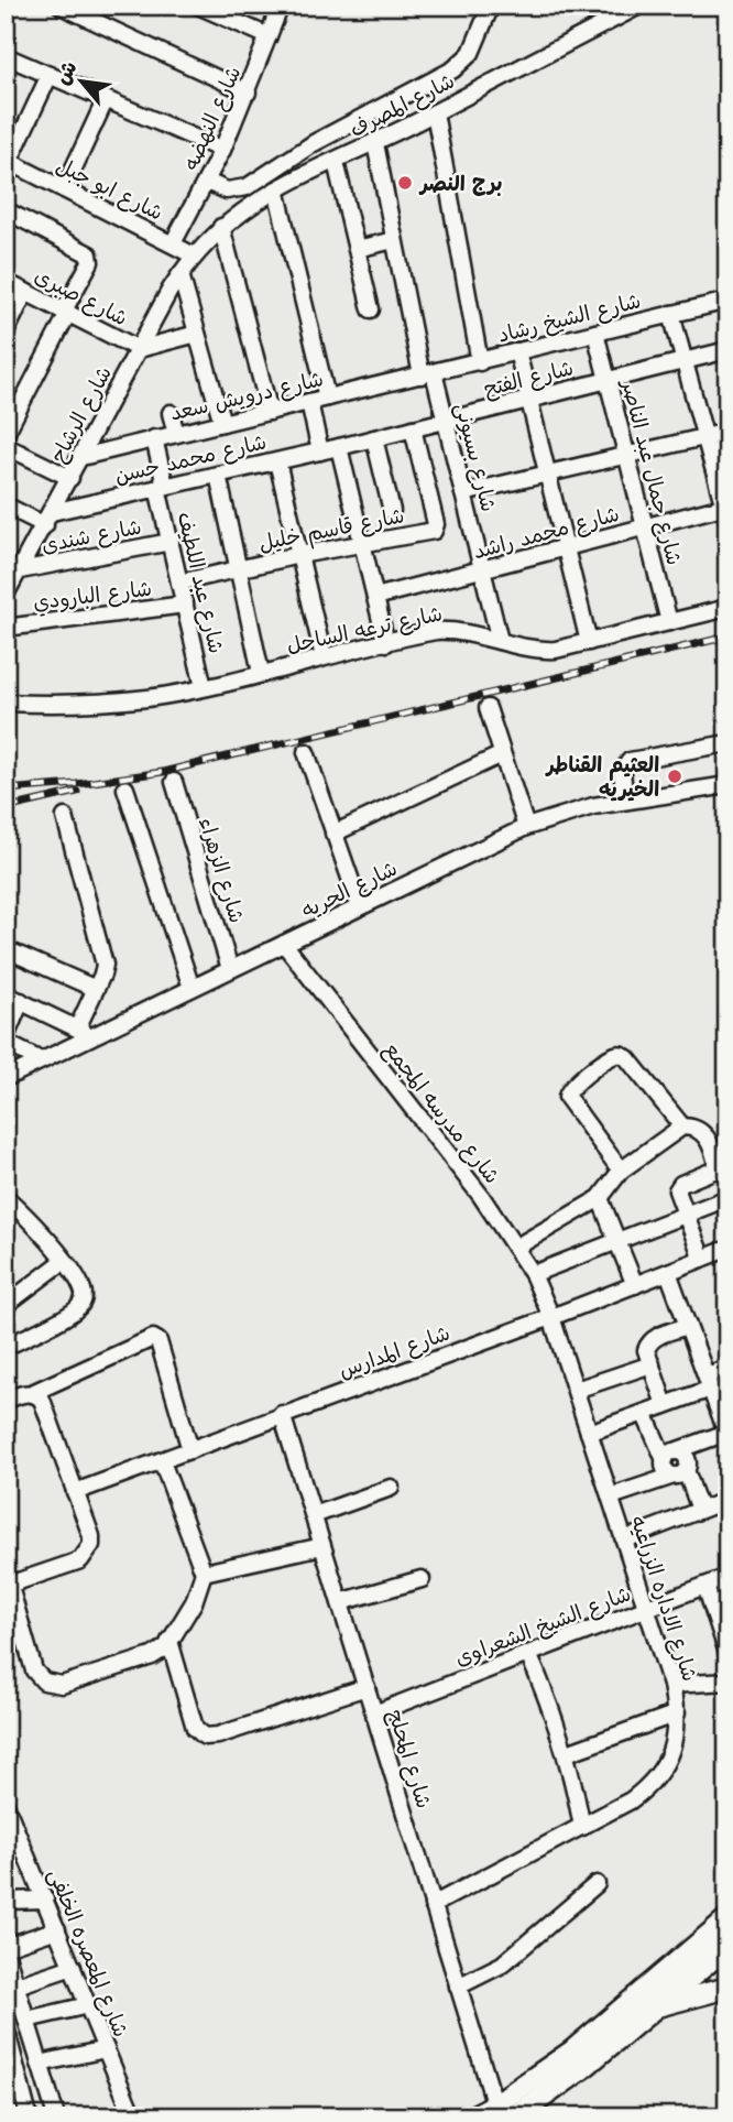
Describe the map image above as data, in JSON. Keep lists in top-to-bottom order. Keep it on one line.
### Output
{"streets":{"street":["شارع المصرف","شارع النهضه","شارع ابو جبل","شارع صبرى","شارع الشيخ رشاد","شارع الفتح","شارع درويش سعد","شارع الرشاح","شارع بسيونى","شارع محمد حسن","شارع جمال عبد الناصر","شارع قاسم خليل","شارع محمد راشد","شارع شندى","شارع عبد اللطيف","شارع البارودي","شارع ترعه الساحل","شارع الزهراء","شارع الحريه","شارع مدرسه المجمع","شارع المدارس","شارع الاداره الزراعيه","شارع الشيخ الشعراوى","شارع المحلج","شارع المعصره الخلفى"]},"crossings":[["شارع المصرف","شارع ابو جبل"],["شارع المصرف","شارع الرشاح"],["شارع المصرف","شارع بسيونى"],["شارع النهضه","شارع ابو جبل"],["شارع ابو جبل","شارع الرشاح"],["شارع صبرى","شارع الرشاح"],["شارع الشيخ رشاد","شارع درويش سعد"],["شارع الشيخ رشاد","شارع بسيونى"],["شارع الشيخ رشاد","شارع جمال عبد الناصر"],["شارع الفتح","شارع بسيونى"],["شارع الفتح","شارع محمد حسن"],["شارع الفتح","شارع جمال عبد الناصر"],["شارع الفتح","شارع قاسم خليل"],["شارع درويش سعد","شارع الرشاح"],["شارع درويش سعد","شارع بسيونى"],["شارع درويش سعد","شارع عبد اللطيف"],["شارع الرشاح","شارع محمد حسن"],["شارع الرشاح","شارع شندى"],["شارع بسيونى","شارع محمد راشد"],["شارع بسيونى","شارع ترعه الساحل"],["شارع محمد حسن","شارع عبد اللطيف"],["شارع جمال عبد الناصر","شارع محمد راشد"],["شارع جمال عبد الناصر","شارع ترعه الساحل"],["شارع قاسم خليل","شارع عبد اللطيف"],["شارع شندى","شارع عبد اللطيف"],["شارع عبد اللطيف","شارع البارودي"],["شارع عبد اللطيف","شارع ترعه الساحل"],["شارع الزهراء","شارع الحريه"],["شارع الحريه","شارع مدرسه المجمع"],["شارع مدرسه المجمع","شارع المدارس"],["شارع مدرسه المجمع","شارع الاداره الزراعيه"],["شارع المدارس","شارع الاداره الزراعيه"],["شارع المدارس","شارع المحلج"],["شارع الاداره الزراعيه","شارع الشيخ الشعراوى"],["شارع الاداره الزراعيه","شارع المحلج"],["شارع الشيخ الشعراوى","شارع المحلج"]],"places":["برج النصر","العثيم القناطر الخيريه"],"north":"top left"}
